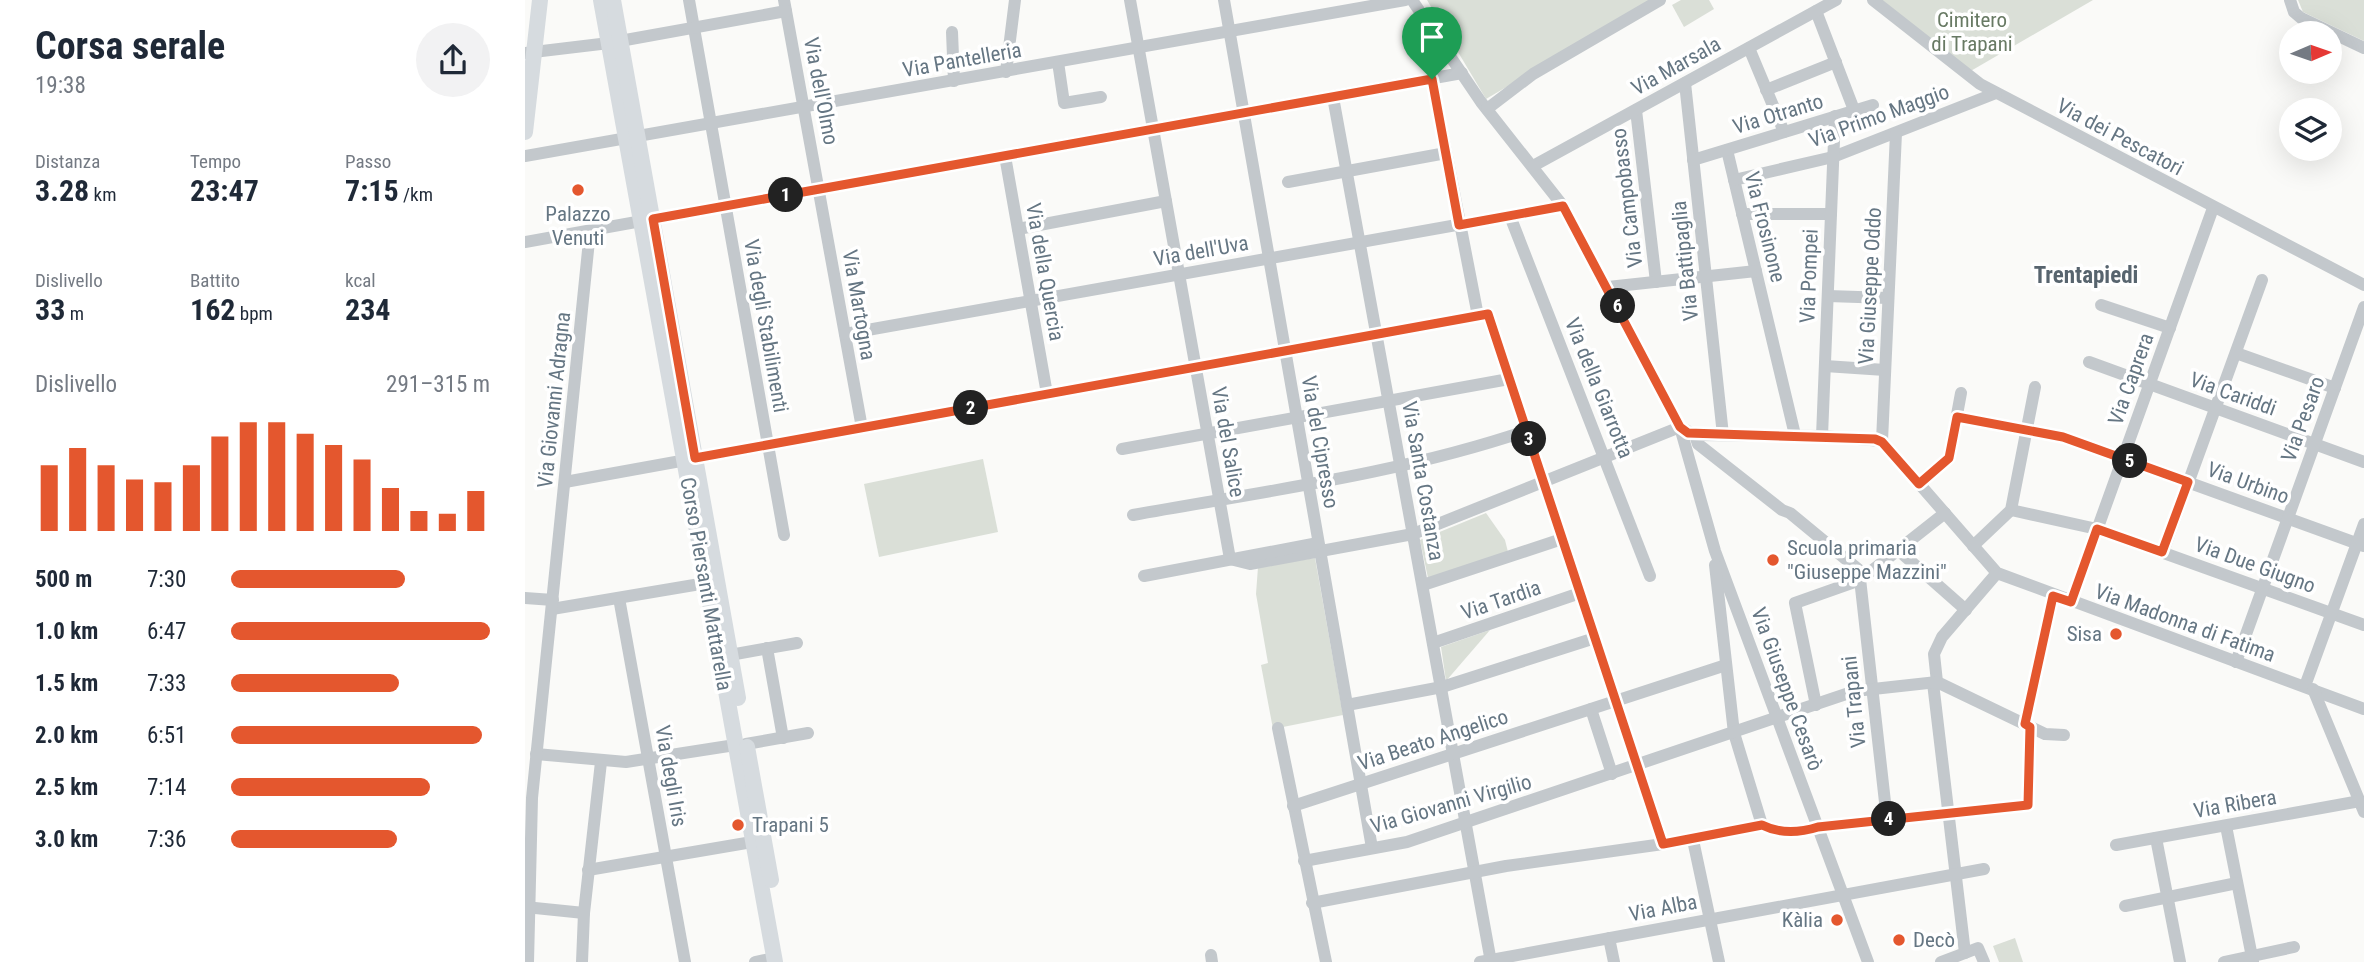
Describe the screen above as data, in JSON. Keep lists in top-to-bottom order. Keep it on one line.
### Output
{"streets":{"main road":["Corso Piersanti Mattarella"],"street":["Via Pantelleria","Via Marsala","Via dell'Olmo","Via Otranto","Via Primo Maggio","Via dei Pescatori","Via Campobasso","Via Frosinone","Via dell'Uva","Via Battipaglia","Via della Quercia","Via Pompei","Via Giuseppe Oddo","Via Martogna","Via degli Stabilimenti","Via Caprera","Via della Giarrotta","Via Cariddi","Via Giovanni Adragna","Via Pesaro","Via del Salice","Via del Cipresso","Via Santa Costanza","Via Urbino","Via Due Giugno","Via Tardia","Via Madonna di Fatima","Via Giuseppe Cesarò","Via Trapani","Via Beato Angelico","Via degli Iris","Via Giovanni Virgilio","Via Ribera","Via Alba"]},"crossings":[["Via Pantelleria","Via dell'Olmo"],["Via Pantelleria","Via degli Stabilimenti"],["Via Pantelleria","Via del Salice"],["Via Pantelleria","Via del Cipresso"],["Via Pantelleria","Corso Piersanti Mattarella"],["Via Marsala","Via Campobasso"],["Via Marsala","Via Battipaglia"],["Via dell'Olmo","Via Martogna"],["Via Otranto","Via Frosinone"],["Via Otranto","Via Battipaglia"],["Via Otranto","Via Pompei"],["Via Primo Maggio","Via dei Pescatori"],["Via Primo Maggio","Via Frosinone"],["Via Primo Maggio","Via Pompei"],["Via Primo Maggio","Via Giuseppe Oddo"],["Via dei Pescatori","Via Caprera"],["Via dell'Uva","Via della Quercia"],["Via dell'Uva","Via Martogna"],["Via dell'Uva","Via della Giarrotta"],["Via dell'Uva","Via del Salice"],["Via dell'Uva","Via del Cipresso"],["Via dell'Uva","Via Santa Costanza"],["Via Giuseppe Oddo","Via Madonna di Fatima"],["Via Caprera","Via Cariddi"],["Via Caprera","Via Urbino"],["Via Caprera","Via Due Giugno"],["Via Caprera","Via Madonna di Fatima"],["Via Cariddi","Via Pesaro"],["Via Pesaro","Via Urbino"],["Via Pesaro","Via Due Giugno"],["Via Pesaro","Via Madonna di Fatima"],["Via del Cipresso","Via Beato Angelico"],["Via del Cipresso","Via Giovanni Virgilio"],["Via Santa Costanza","Via Tardia"],["Via Santa Costanza","Via Beato Angelico"],["Via Santa Costanza","Via Giovanni Virgilio"],["Via Santa Costanza","Via Alba"],["Via Giuseppe Cesarò","Via Alba"]],"districts":["Trentapiedi"],"parks":["Cimitero di Trapani"],"places":["Palazzo Venuti","Scuola primaria \"Giuseppe Mazzini\"","Sisa","Trapani 5","Kàlia","Decò"],"north":"right","page":{"heading":["Corsa serale","19:38"],"stats":[["Distanza","3.28 km"],["Tempo","23:47"],["Passo","7:15 /km"],["Dislivello","33 m"],["Battito","162 bpm"],["kcal","234"]],"pins":["1","6","2","3","5","4"],"chart":["Dislivello","291–315 m"],"list":[{"name":"500 m","note":"7:30"},{"name":"1.0 km","note":"6:47"},{"name":"1.5 km","note":"7:33"},{"name":"2.0 km","note":"6:51"},{"name":"2.5 km","note":"7:14"},{"name":"3.0 km","note":"7:36"}]}}
